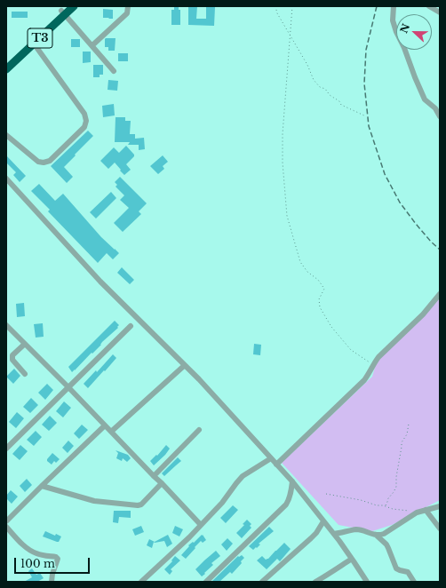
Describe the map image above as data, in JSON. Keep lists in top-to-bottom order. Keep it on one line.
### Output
{"streets":{"highway":["T3"]},"scale_bar":"100 m","north":"left"}
